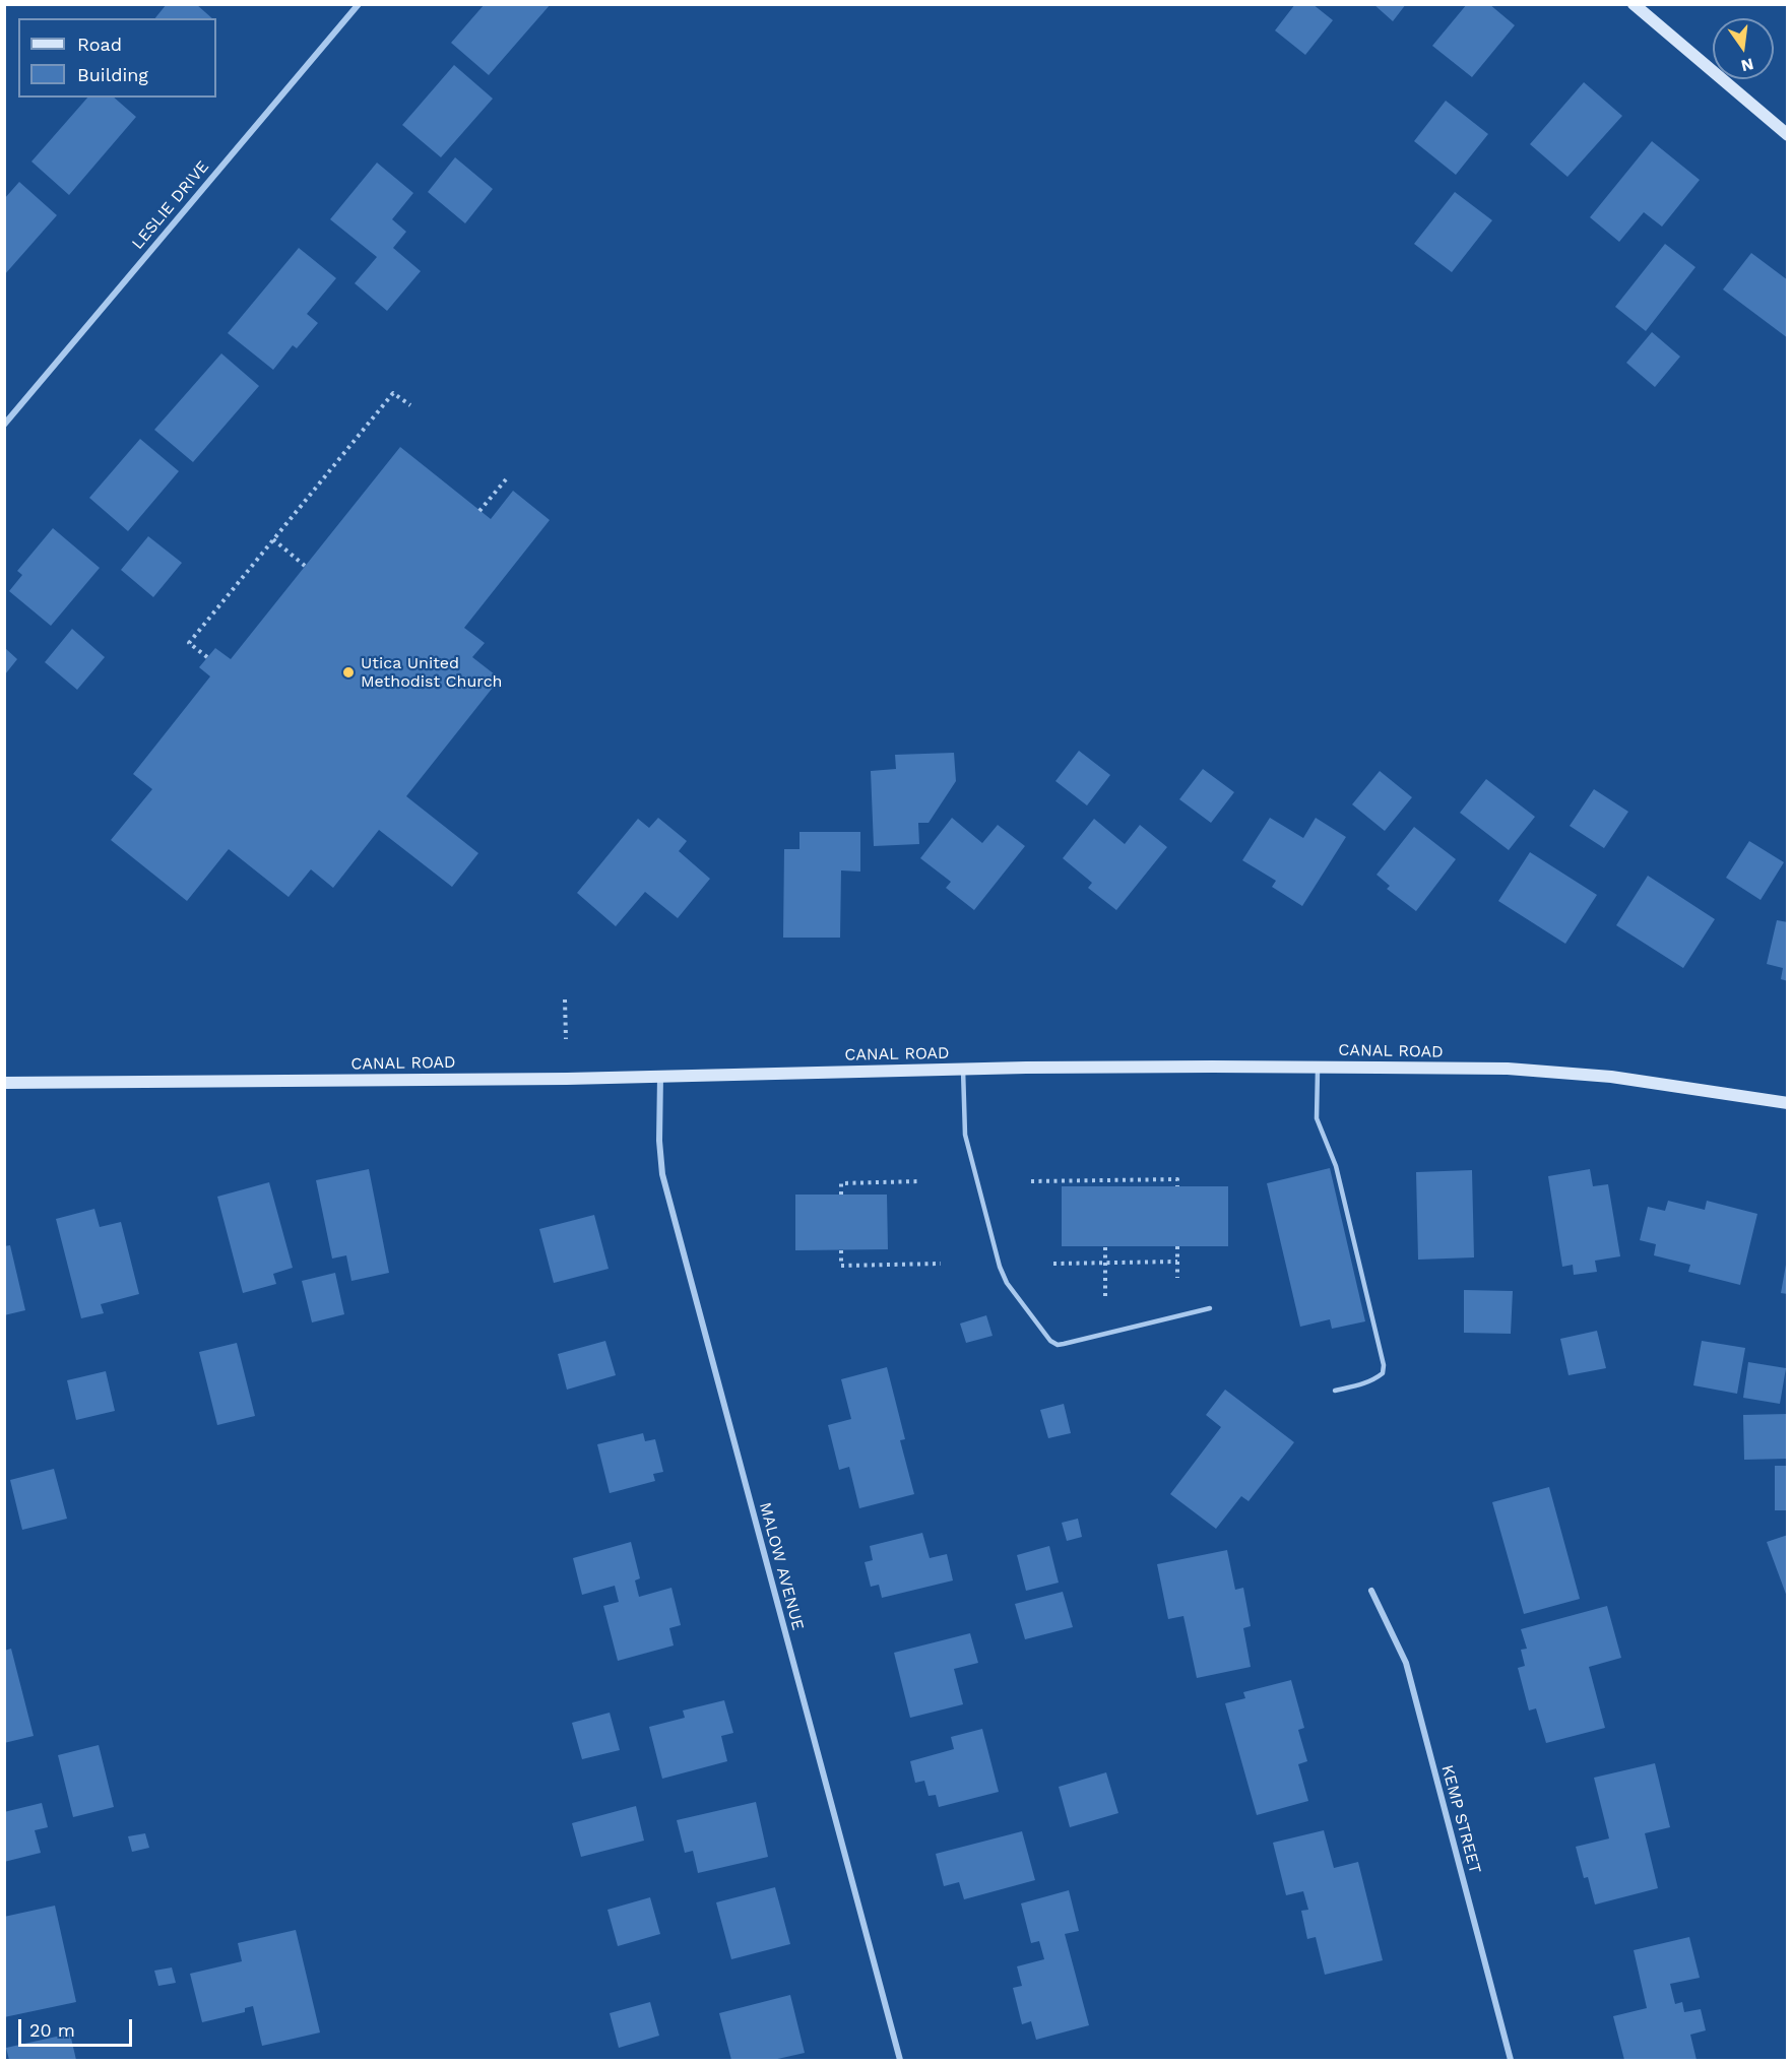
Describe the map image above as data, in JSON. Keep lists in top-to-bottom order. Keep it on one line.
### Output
{"streets":{"street":["LESLIE DRIVE","CANAL ROAD","MALOW AVENUE","KEMP STREET"]},"crossings":[["CANAL ROAD","MALOW AVENUE"]],"places":["Utica United Methodist Church"],"legend":["Road","Building"],"scale_bar":"20 m","north":"bottom"}
